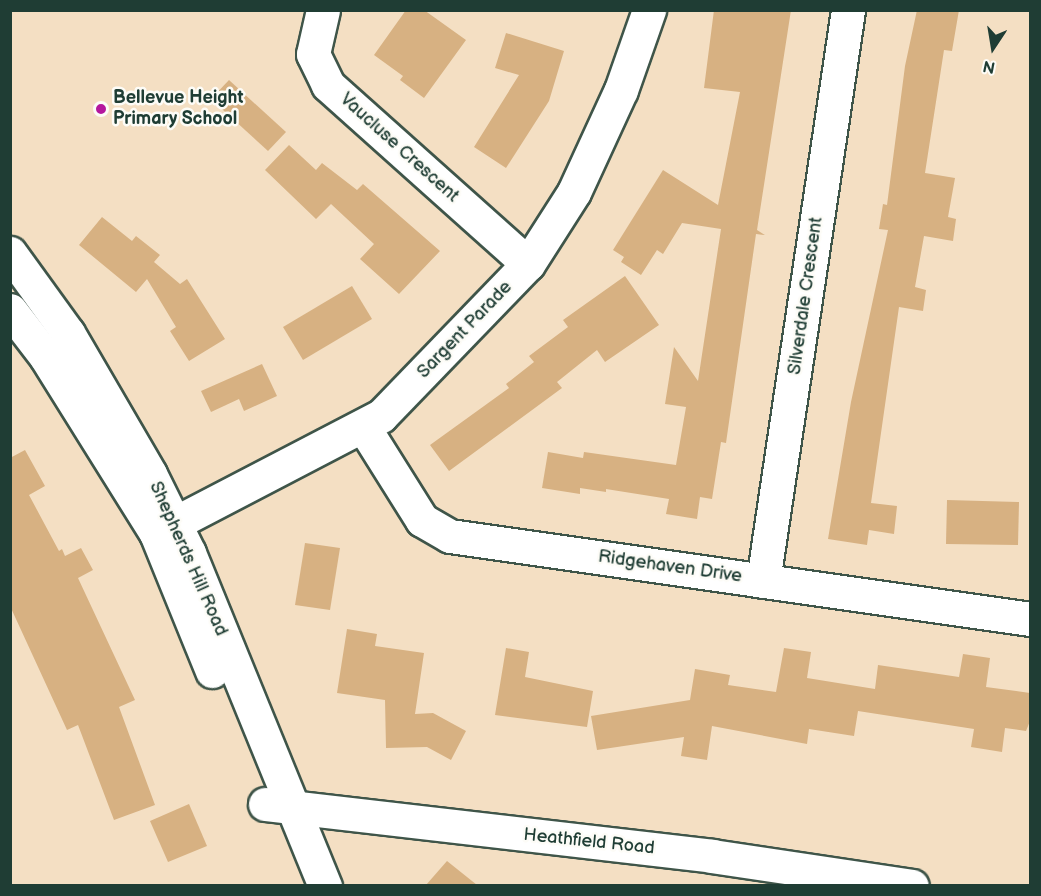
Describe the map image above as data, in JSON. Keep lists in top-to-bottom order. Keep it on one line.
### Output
{"streets":{"street":["Vaucluse Crescent","Silverdale Crescent","Sargent Parade","Shepherds Hill Road","Ridgehaven Drive","Heathfield Road"]},"crossings":[["Vaucluse Crescent","Sargent Parade"],["Silverdale Crescent","Ridgehaven Drive"],["Sargent Parade","Shepherds Hill Road"],["Sargent Parade","Ridgehaven Drive"],["Shepherds Hill Road","Heathfield Road"]],"places":["Bellevue Height Primary School"],"north":"bottom"}
